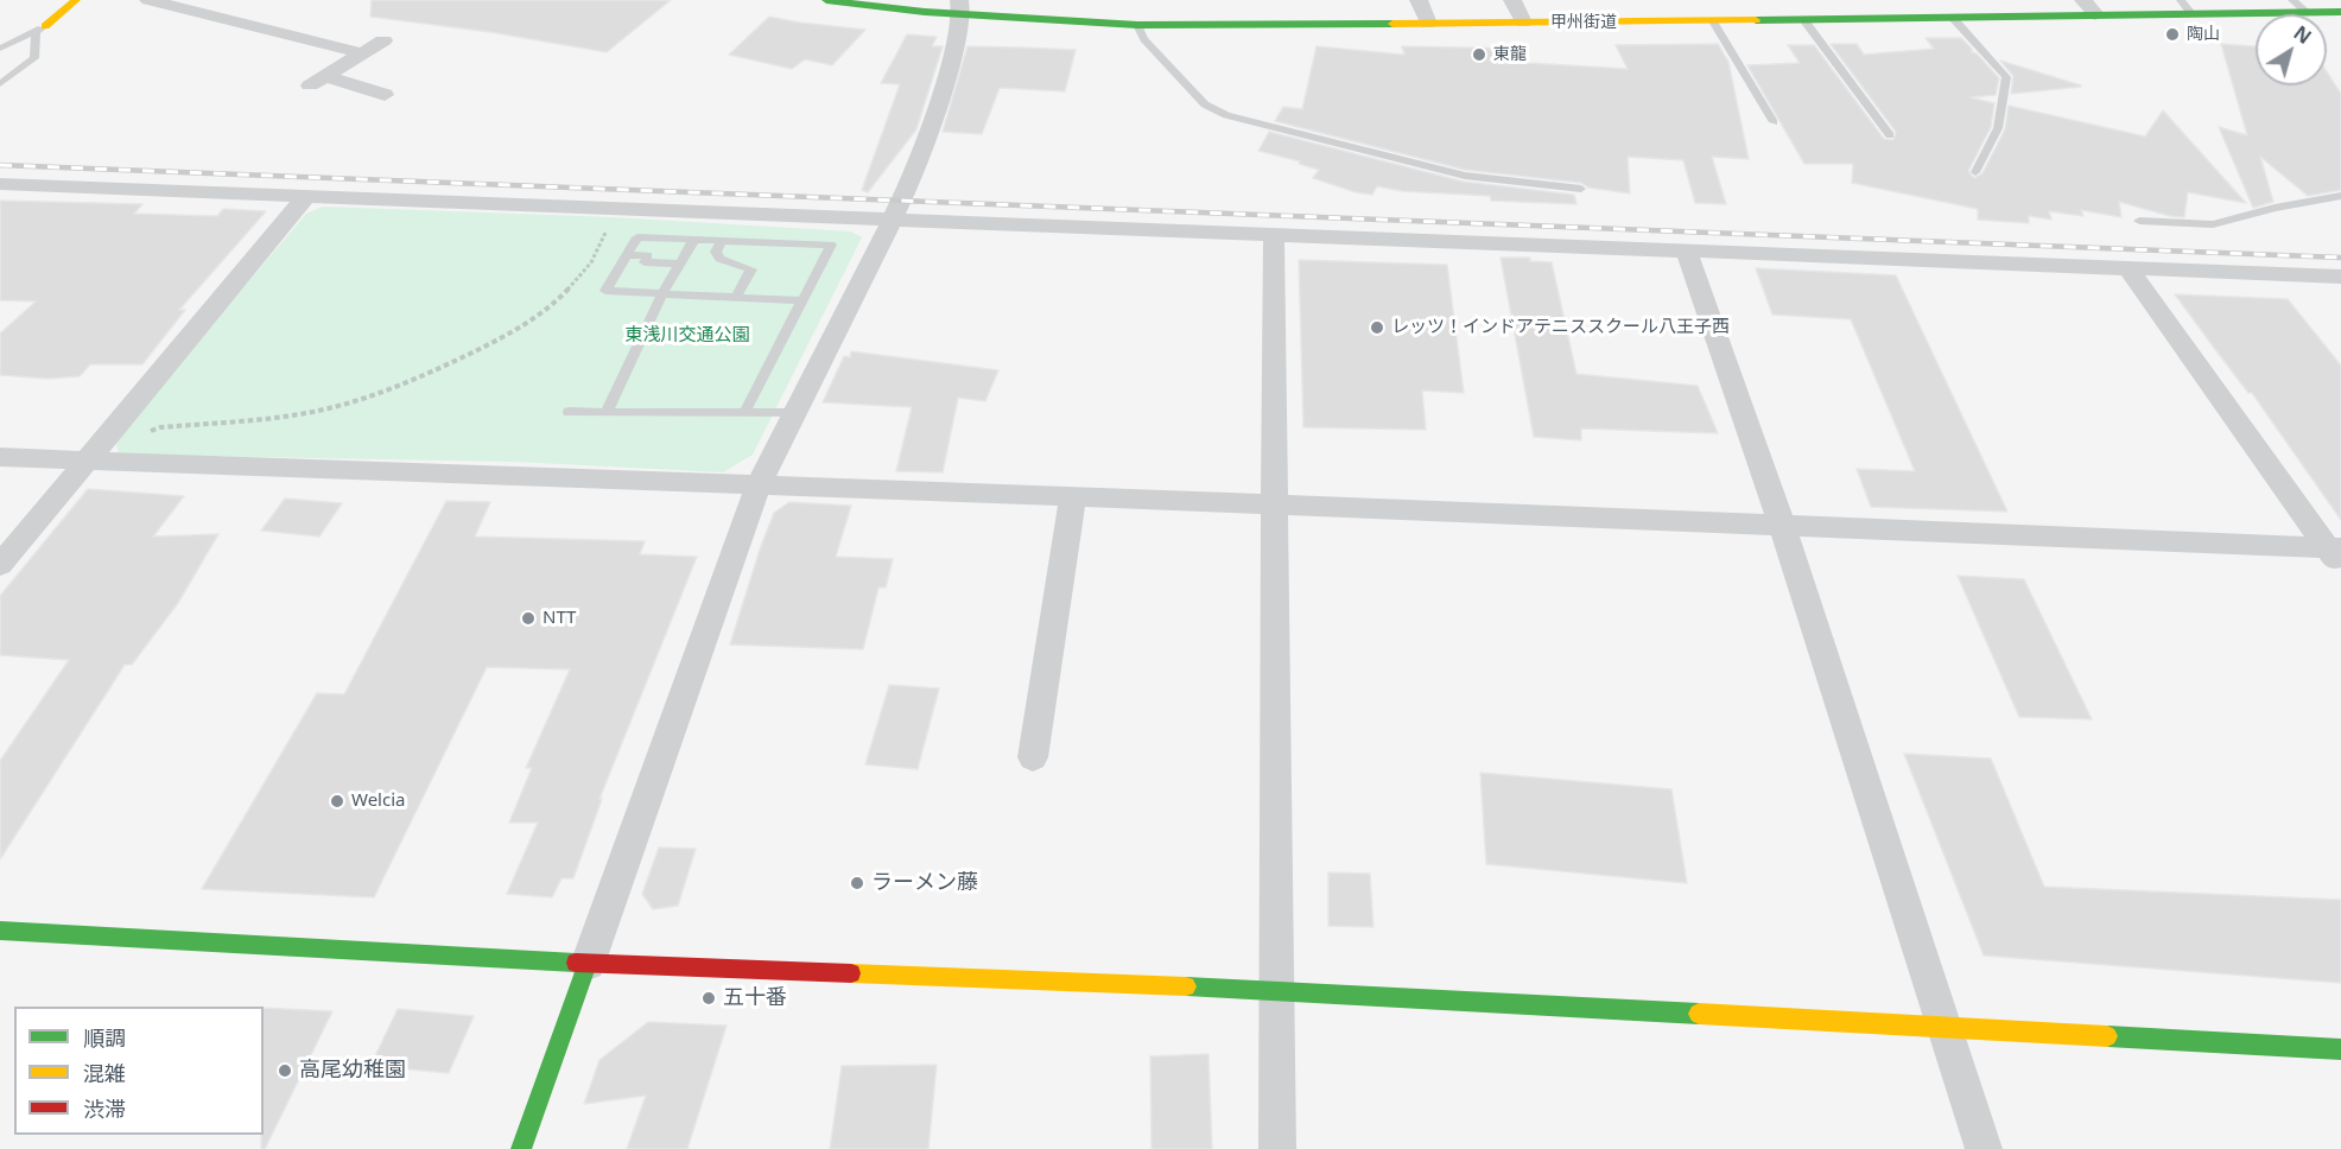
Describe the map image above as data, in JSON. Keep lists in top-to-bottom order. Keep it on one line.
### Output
{"streets":{"main road":["甲州街道"]},"parks":["東浅川交通公園"],"places":["陶山","東龍","レッツ！インドアテニススクール八王子西","NTT","Welcia","ラーメン藤","五十番","高尾幼稚園"],"legend":["順調","混雑","渋滞"],"north":"top right"}
